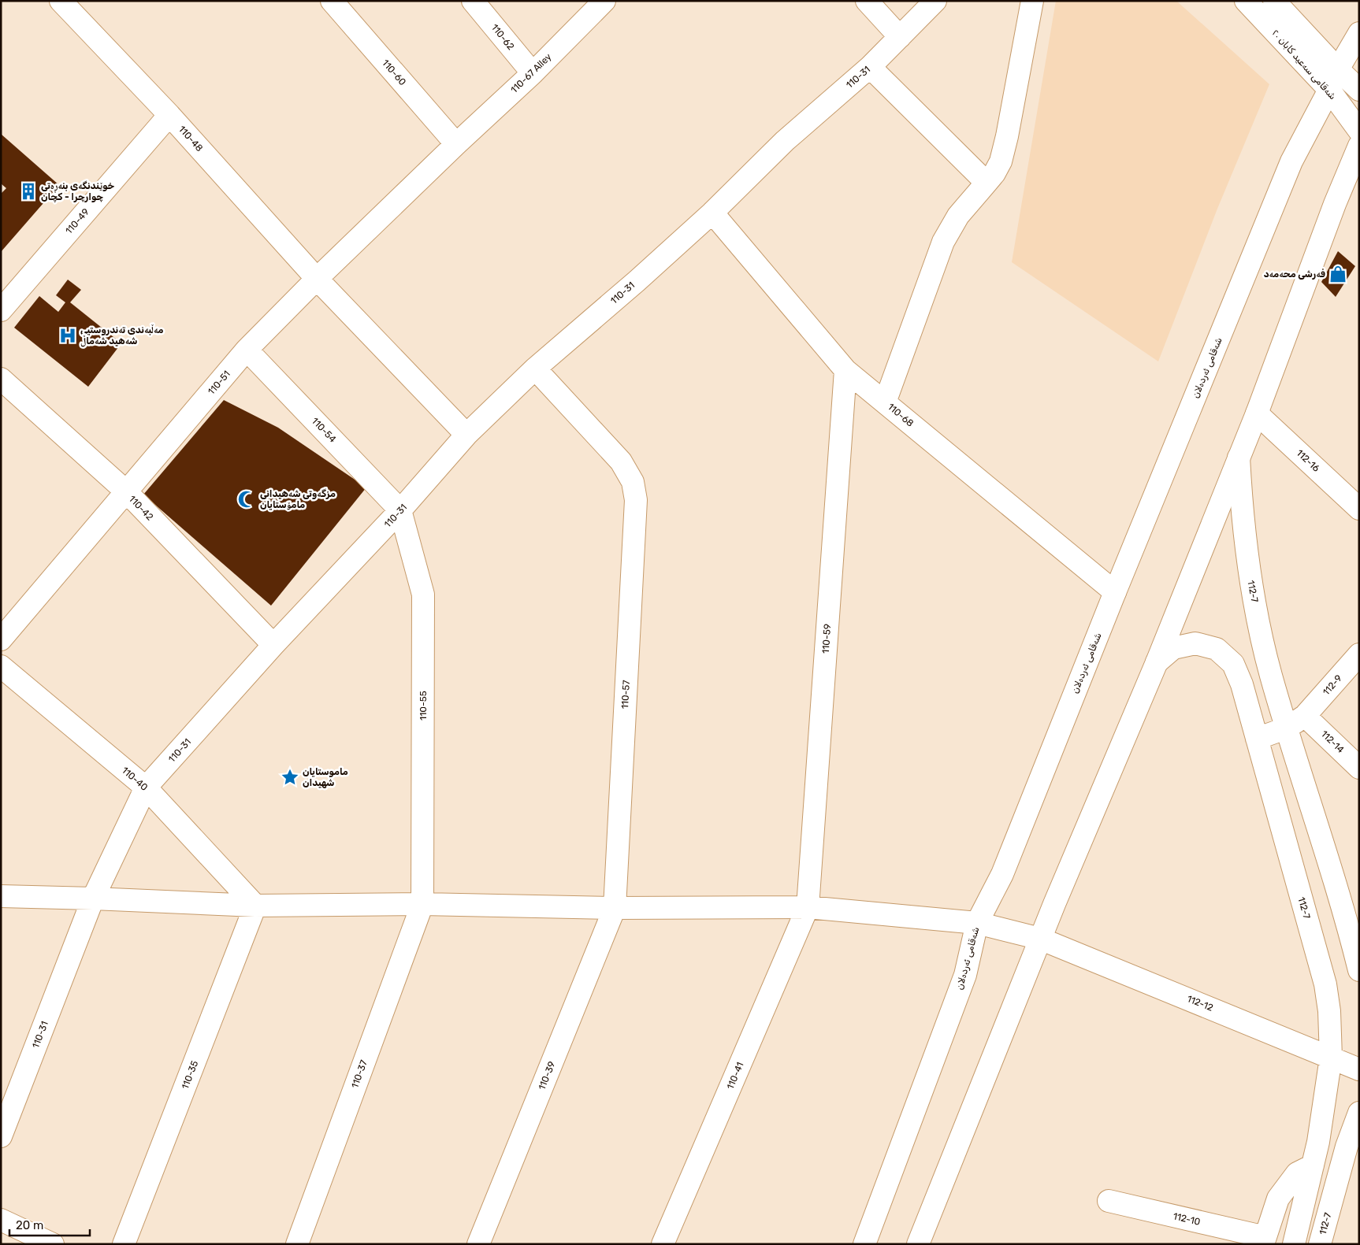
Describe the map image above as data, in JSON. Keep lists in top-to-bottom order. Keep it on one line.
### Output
{"streets":{"street":["110-62","شەقامی سەعید کابان ٢٠","110-60","110-67 Alley","110-31","110-48","110-49","شەقامی ئەردەلان","110-51","110-68","110-54","112-16","110-42","112-7","110-59","112-9","110-57","110-55","112-14","110-40","112-12","110-37","110-35","110-39","110-41","112-10"]},"crossings":[["110-62","110-67 Alley"],["شەقامی سەعید کابان ٢٠","شەقامی ئەردەلان"],["110-60","110-67 Alley"],["110-60","110-51"],["110-67 Alley","110-51"],["110-31","110-48"],["110-31","110-68"],["110-31","110-54"],["110-31","110-42"],["110-31","110-57"],["110-31","110-55"],["110-31","110-40"],["110-31","112-12"],["110-48","110-49"],["110-48","110-51"],["شەقامی ئەردەلان","110-68"],["شەقامی ئەردەلان","112-12"],["110-51","110-54"],["110-51","110-42"],["110-68","110-59"],["110-54","110-55"],["112-7","112-9"],["112-7","112-12"],["110-59","112-12"],["110-59","110-41"],["112-9","112-14"],["110-57","112-12"],["110-57","110-39"],["110-55","112-12"],["110-55","110-37"],["110-40","112-12"],["110-40","110-35"],["112-12","110-37"],["112-12","110-35"],["112-12","110-39"],["112-12","110-41"]],"places":{"building":["خوێندنگەی بنەڕەتی چوارچرا - کچان"],"shop":["فەرشی محەمەد"],"hospital":["مەڵبەندی تەندروستیی شەهید شەماڵ"],"mosque":["مزگەوتی شەهیدانی مامۆستایان"],"place":["ماموستايان شهيدان"]},"scale_bar":"20 m"}
